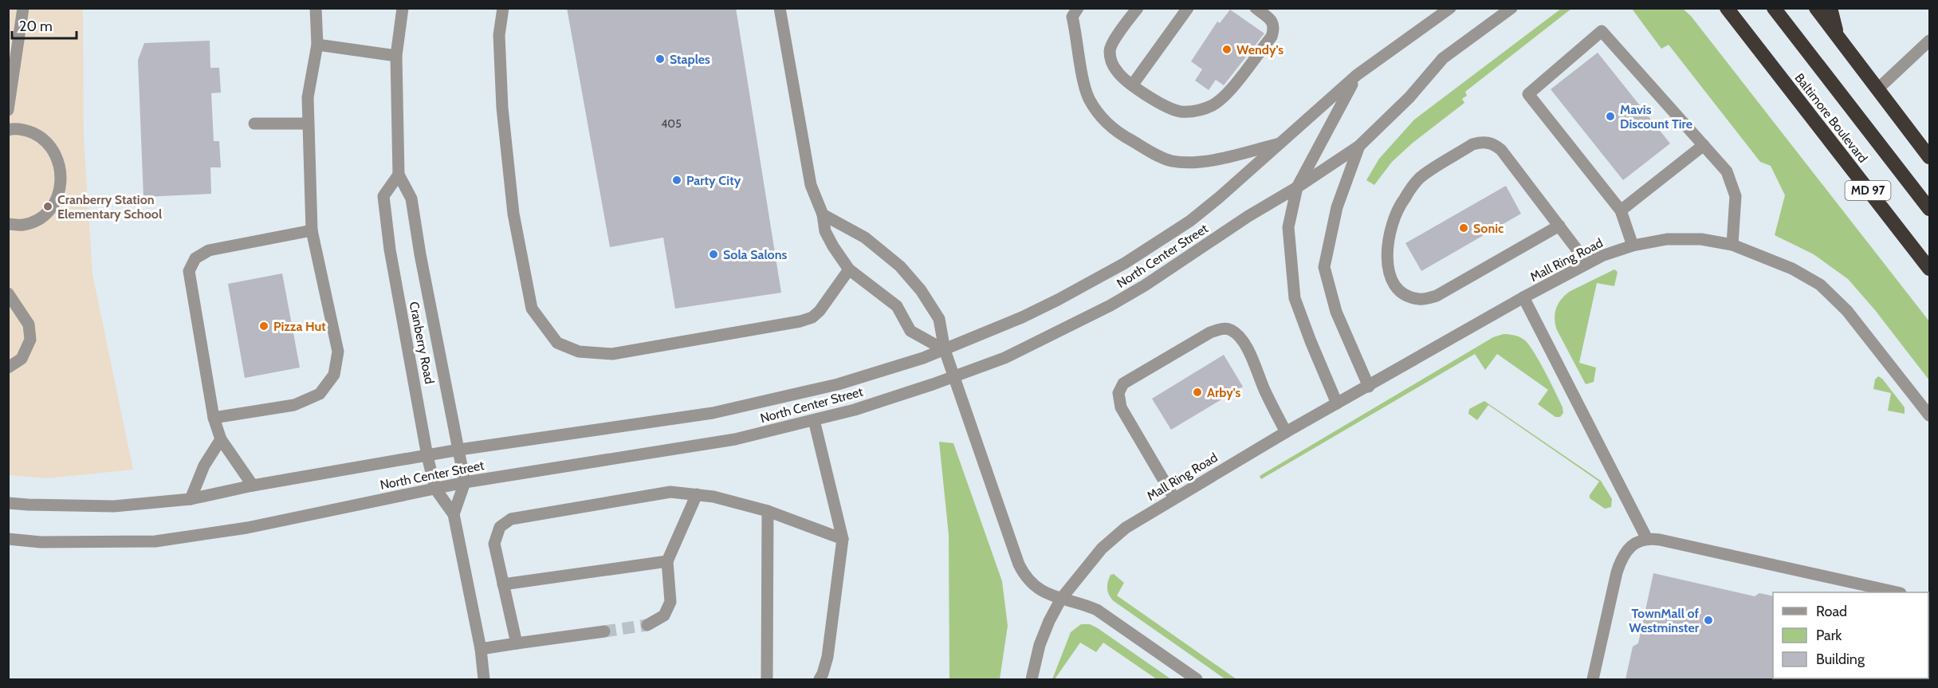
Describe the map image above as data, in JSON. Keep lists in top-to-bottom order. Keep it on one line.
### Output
{"streets":{"highway":["Baltimore Boulevard","MD 97"],"street":["North Center Street","Mall Ring Road","Cranberry Road"]},"crossings":[["North Center Street","Cranberry Road"]],"places":["Wendy's","Staples","Mavis Discount Tire","Party City","Cranberry Station Elementary School","Sonic","Sola Salons","Pizza Hut","Arby's","TownMall of Westminster"],"house_numbers":["405"],"legend":["Road","Park","Building"],"scale_bar":"20 m"}
